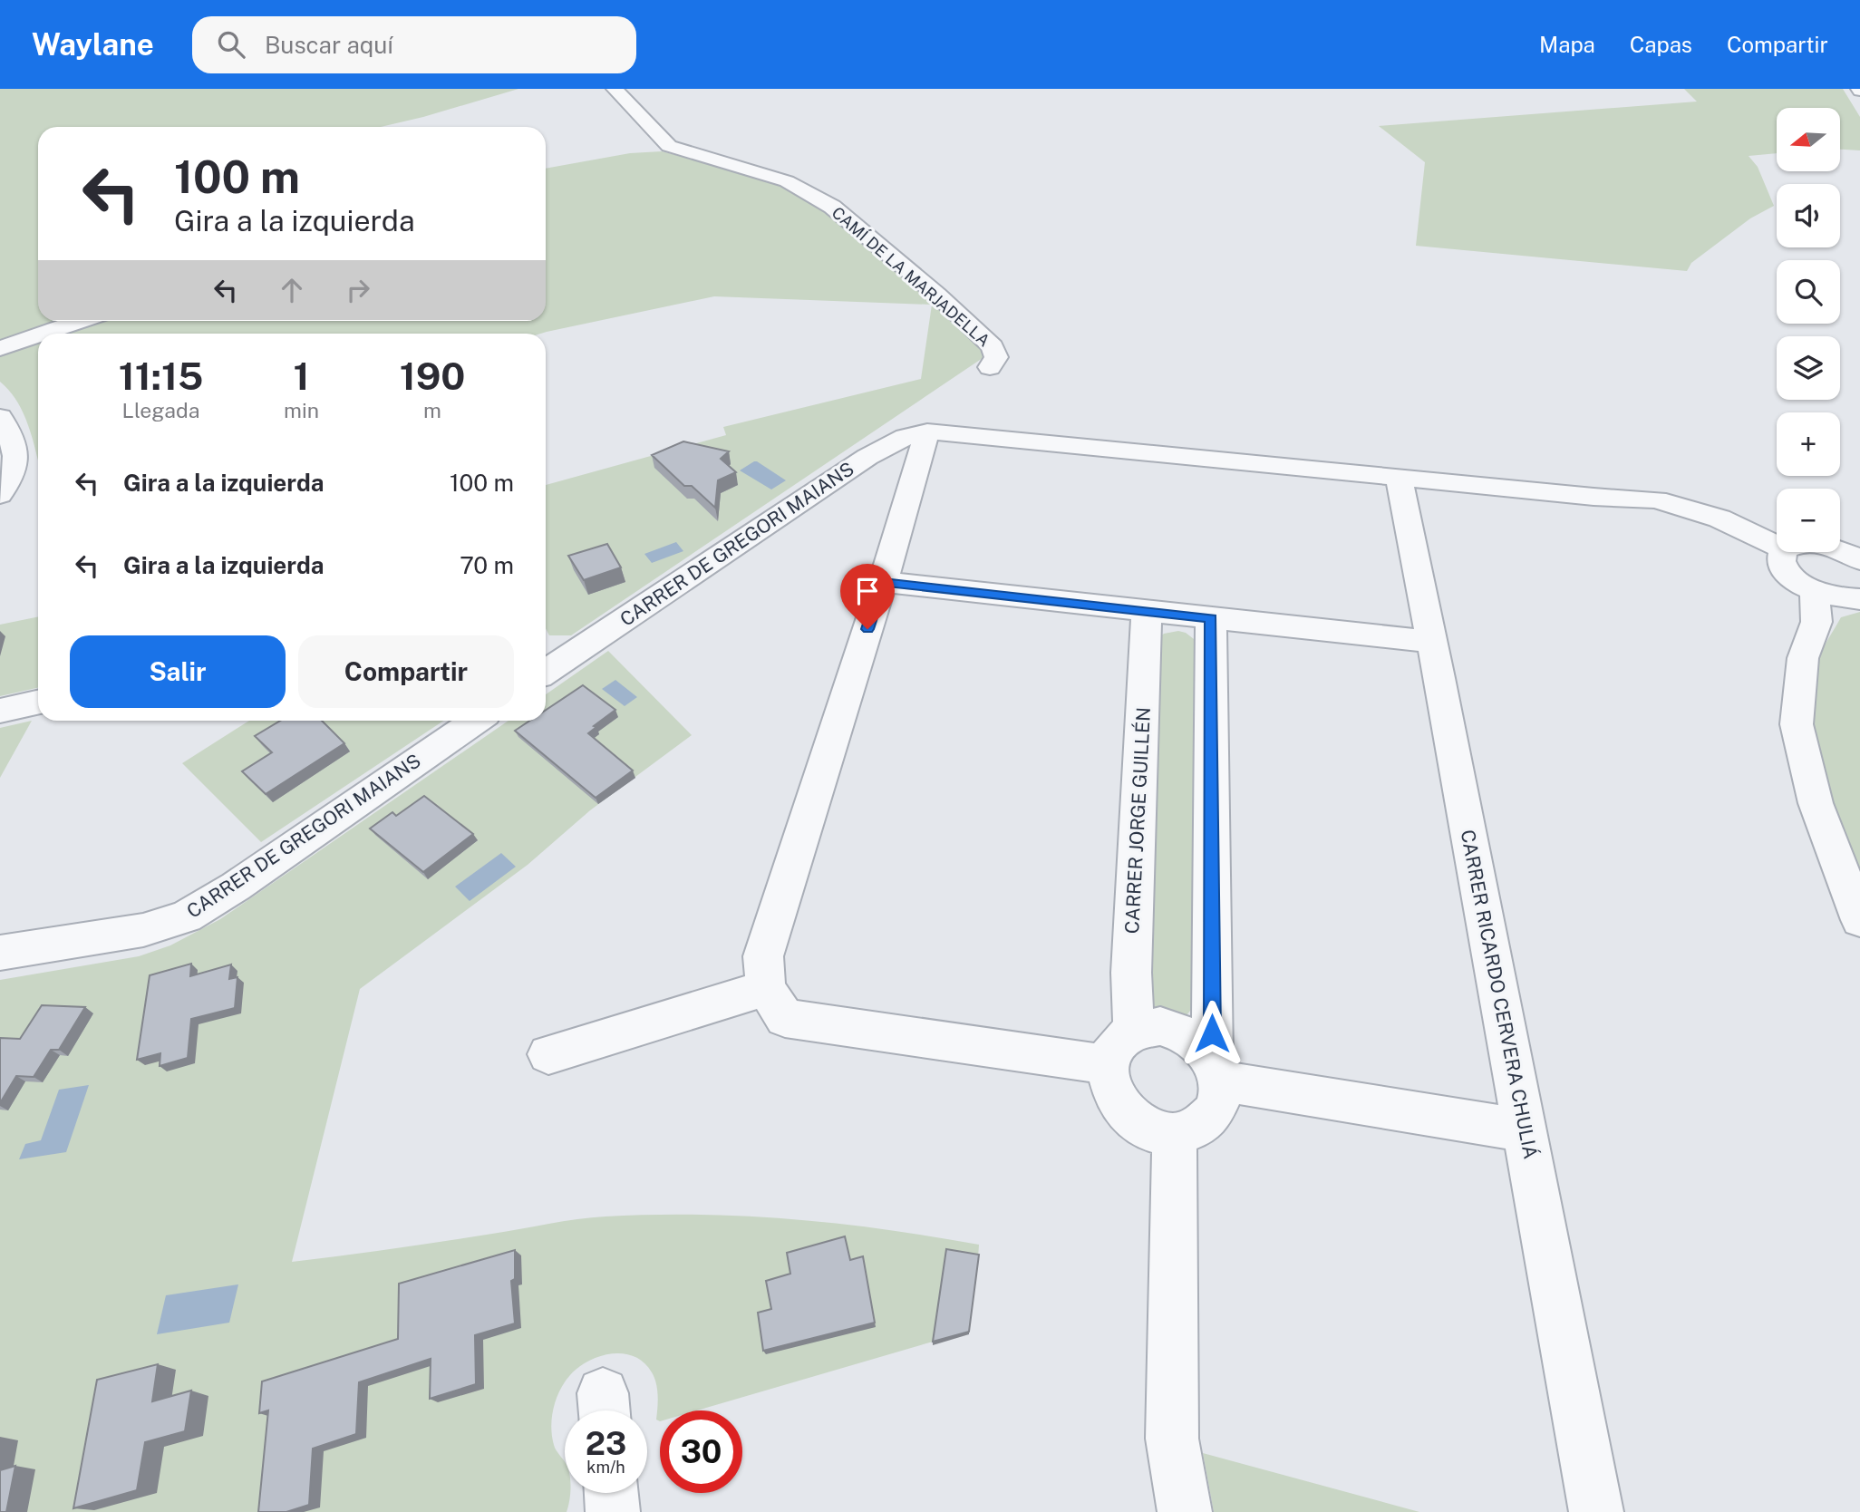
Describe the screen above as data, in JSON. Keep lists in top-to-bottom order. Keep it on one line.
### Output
{"streets":{"street":["CAMÍ DE LA MARJADELLA","CARRER DE GREGORI MAIANS","CARRER JORGE GUILLÉN","CARRER RICARDO CERVERA CHULIÁ"]},"north":"left","page":{"header":"Waylane","search":"Buscar aquí","nav":["Mapa","Capas","Compartir"],"map_buttons":["+","−"],"turn":["100 m","Gira a la izquierda"],"eta":["11:15","Llegada","1","min","190","m"],"list":[{"name":"Gira a la izquierda","value":"100 m"},{"name":"Gira a la izquierda","value":"70 m"}],"buttons":["Salir","Compartir"],"speed":"23 km/h","limit":"30"}}
